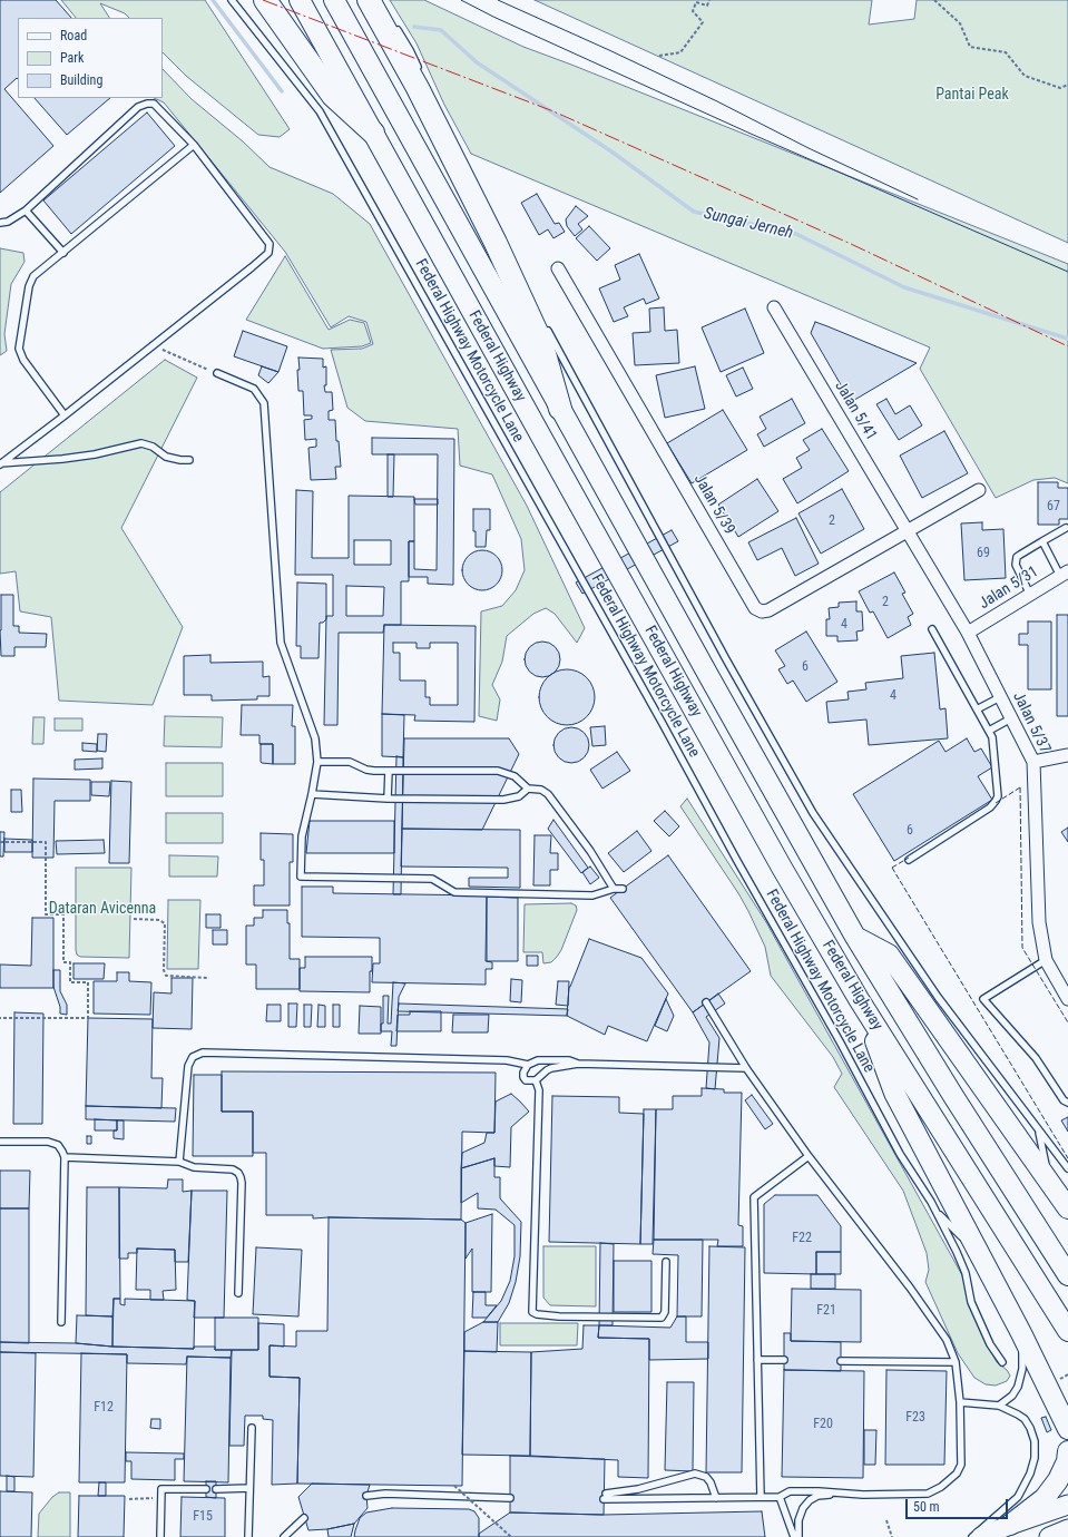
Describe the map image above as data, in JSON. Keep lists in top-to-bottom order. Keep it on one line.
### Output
{"streets":{"highway":["Federal Highway"],"street":["Jalan 5/41","Jalan 5/39","Jalan 5/31","Jalan 5/37"],"lane":["Federal Highway Motorcycle Lane"]},"crossings":[["Jalan 5/41","Jalan 5/39"],["Jalan 5/41","Jalan 5/37"],["Jalan 5/39","Jalan 5/37"],["Jalan 5/31","Jalan 5/37"]],"water":["Sungai Jerneh"],"parks":["Pantai Peak","Dataran Avicenna"],"house_numbers":["67","2","69","2","4","6","4","6","F22","F21","F12","F23","F20","F15"],"legend":["Road","Park","Building"],"scale_bar":"50 m"}
